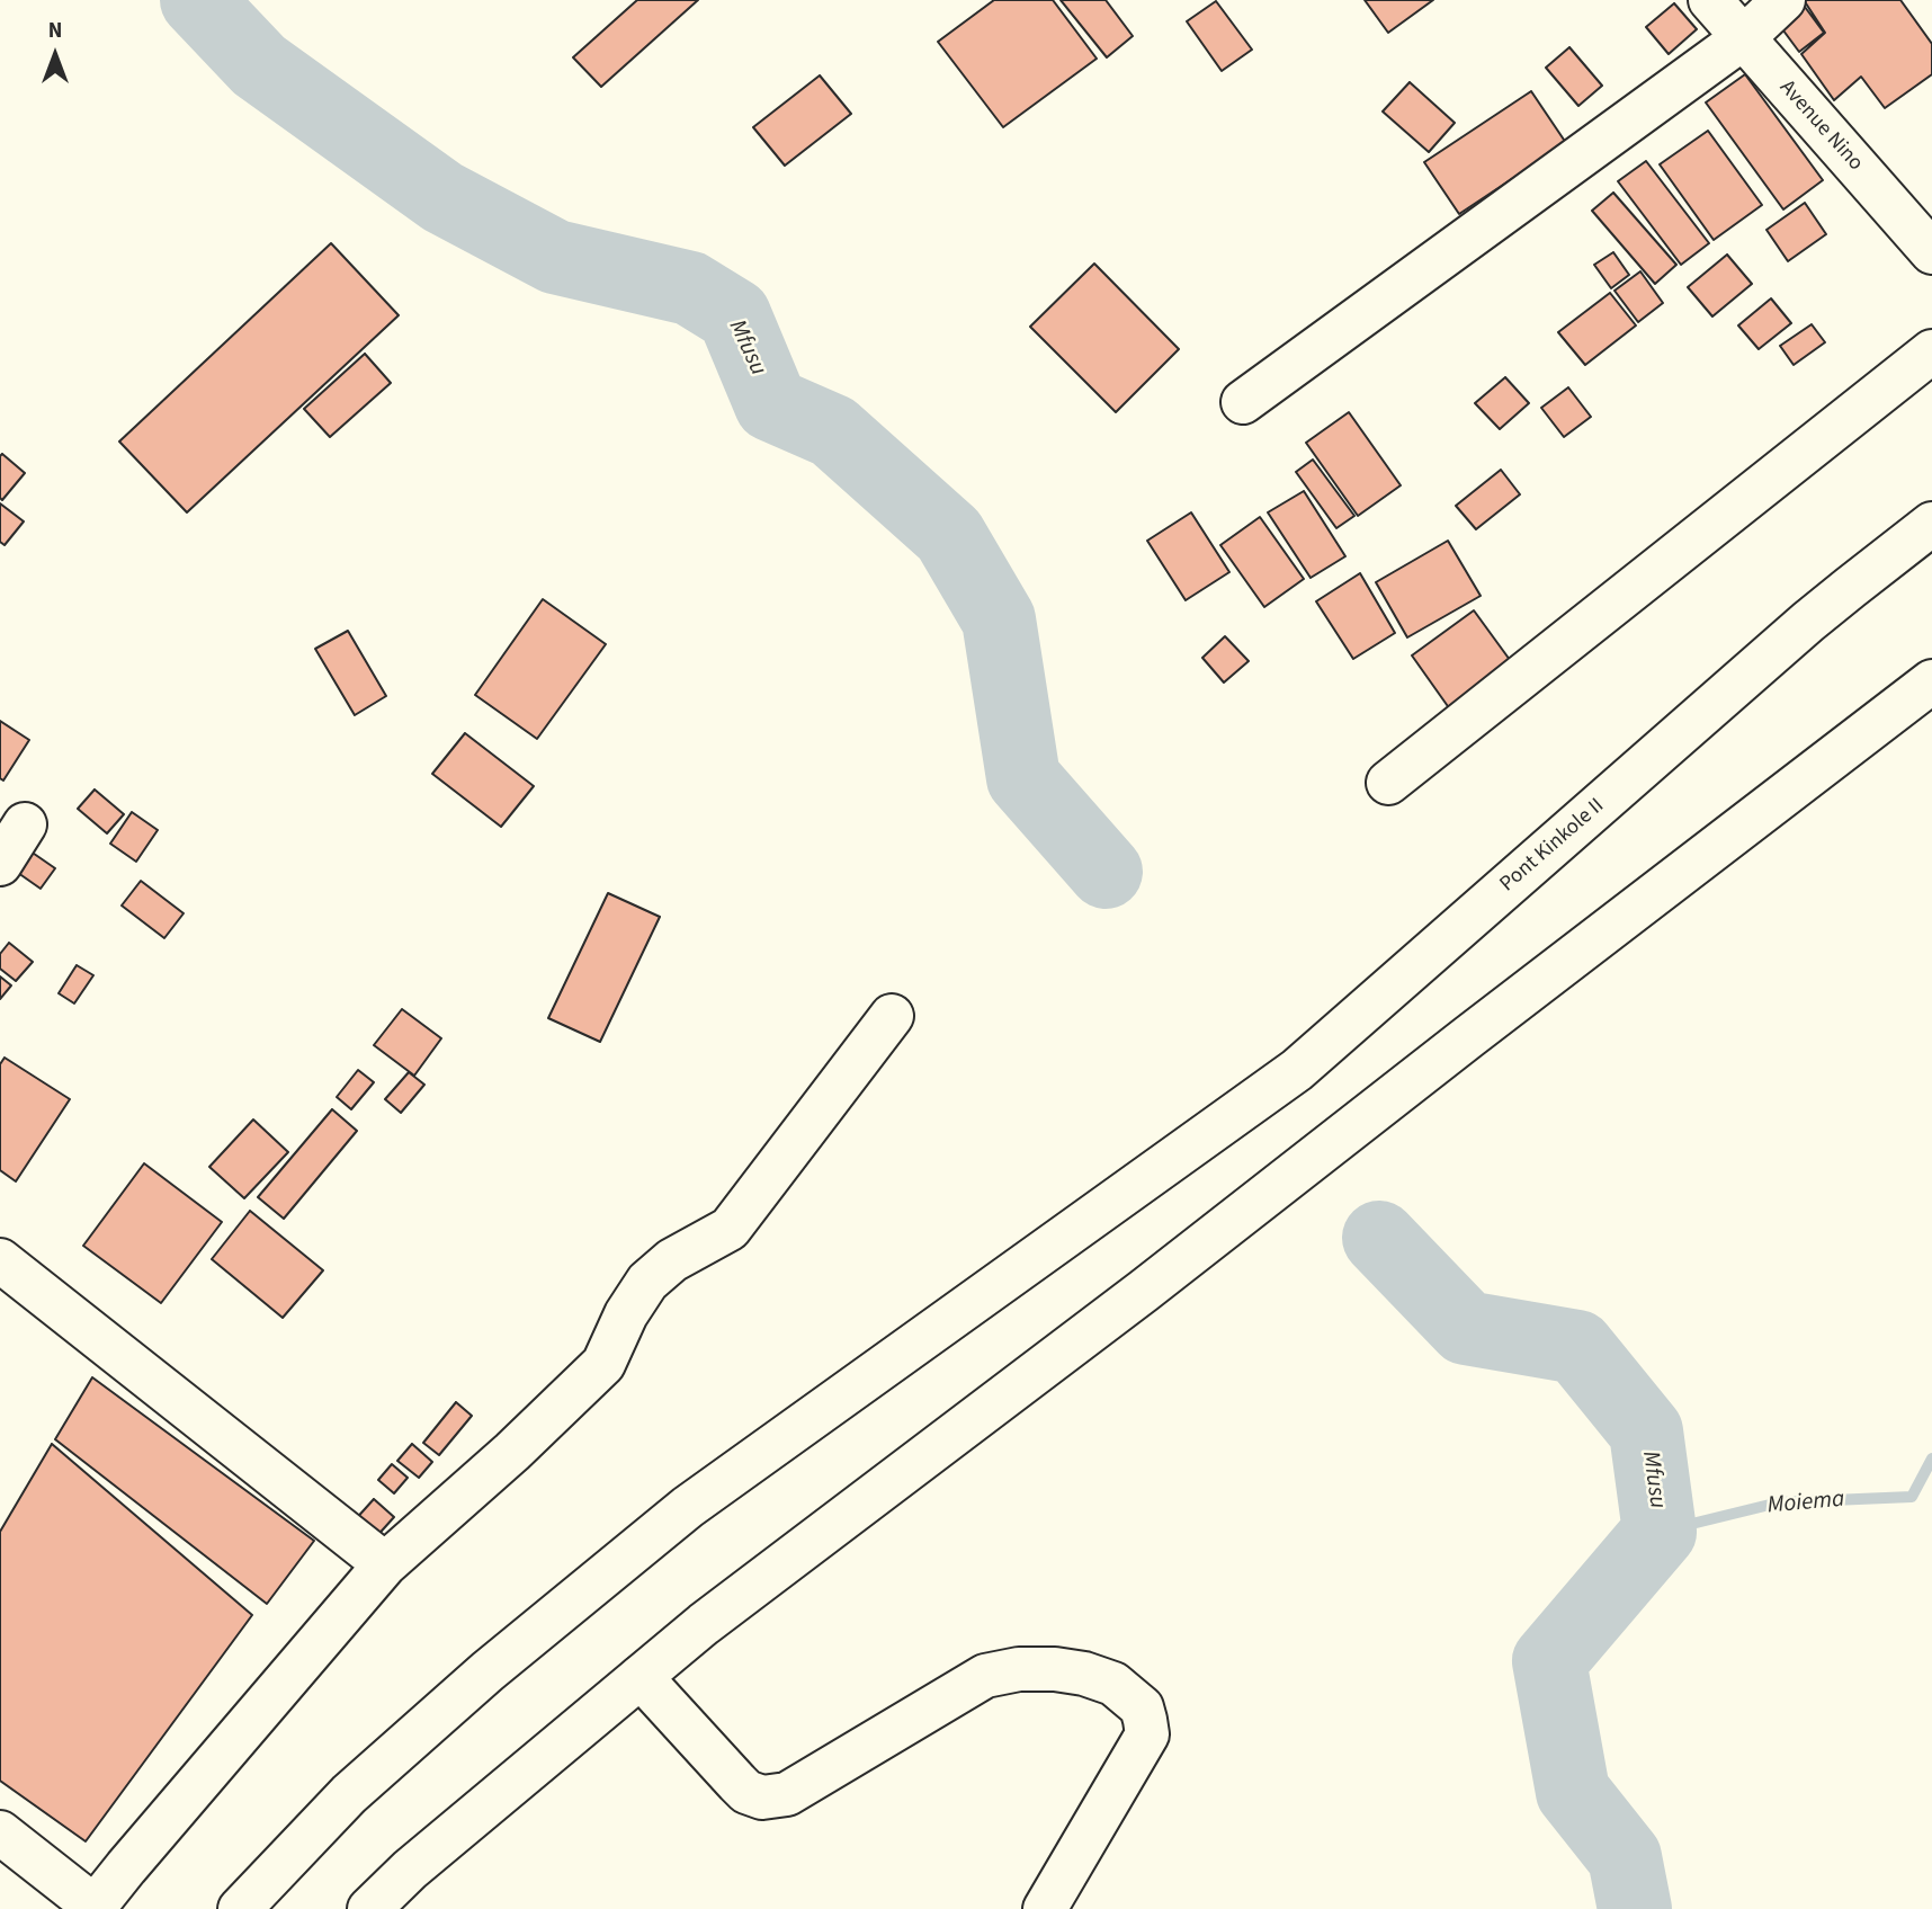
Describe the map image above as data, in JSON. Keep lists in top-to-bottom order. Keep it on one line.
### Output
{"streets":{"main road":["Avenue Nino","Pont Kinkole II"]},"water":["Mfusu","Moiema"],"north":"top"}
